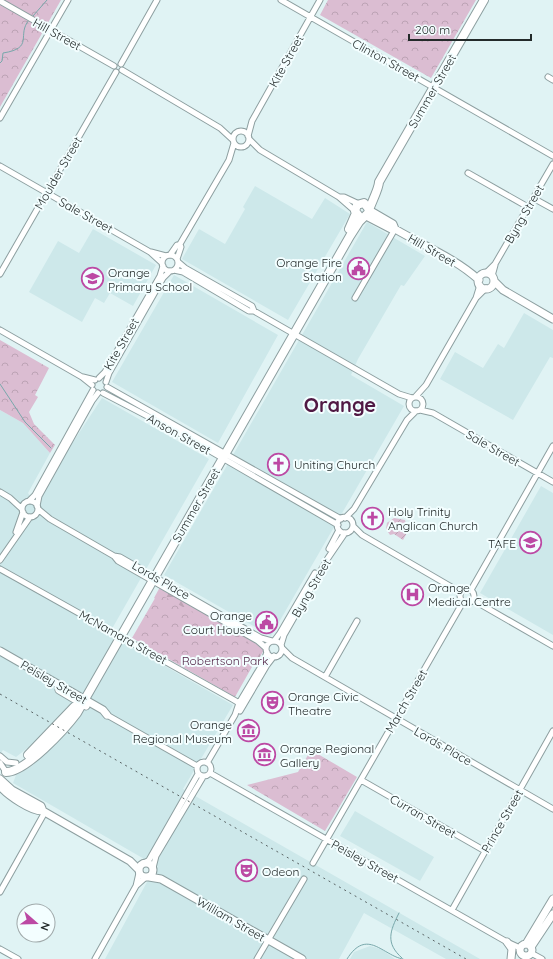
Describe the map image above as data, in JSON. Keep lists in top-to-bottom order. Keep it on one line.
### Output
{"streets":{"highway":["Summer Street"],"main road":["Hill Street","Peisley Street","William Street"],"street":["Clinton Street","Kite Street","Moulder Street","Byng Street","Sale Street","Anson Street","Lords Place","McNamara Street","March Street","Curran Street","Prince Street"]},"crossings":[["Hill Street","Kite Street"],["Hill Street","Summer Street"],["Hill Street","Moulder Street"],["Hill Street","Byng Street"],["Clinton Street","Kite Street"],["Clinton Street","Summer Street"],["Kite Street","Sale Street"],["Kite Street","Anson Street"],["Summer Street","Anson Street"],["Summer Street","Lords Place"],["Summer Street","McNamara Street"],["Summer Street","Peisley Street"],["Moulder Street","Sale Street"],["Byng Street","Sale Street"],["Byng Street","Anson Street"],["Byng Street","Lords Place"],["Lords Place","March Street"],["Lords Place","Prince Street"],["Peisley Street","March Street"],["Peisley Street","Prince Street"],["March Street","Curran Street"],["Curran Street","Prince Street"]],"districts":["Orange"],"parks":["Robertson Park"],"places":{"public building":["Orange Fire Station","Orange Court House"],"school or university":["Orange Primary School","TAFE"],"church":["Uniting Church","Holy Trinity Anglican Church"],"hospital":["Orange Medical Centre"],"theatre":["Orange Civic Theatre","Odeon"],"museum":["Orange Regional Museum","Orange Regional Gallery"]},"scale_bar":"200 m","north":"right"}
